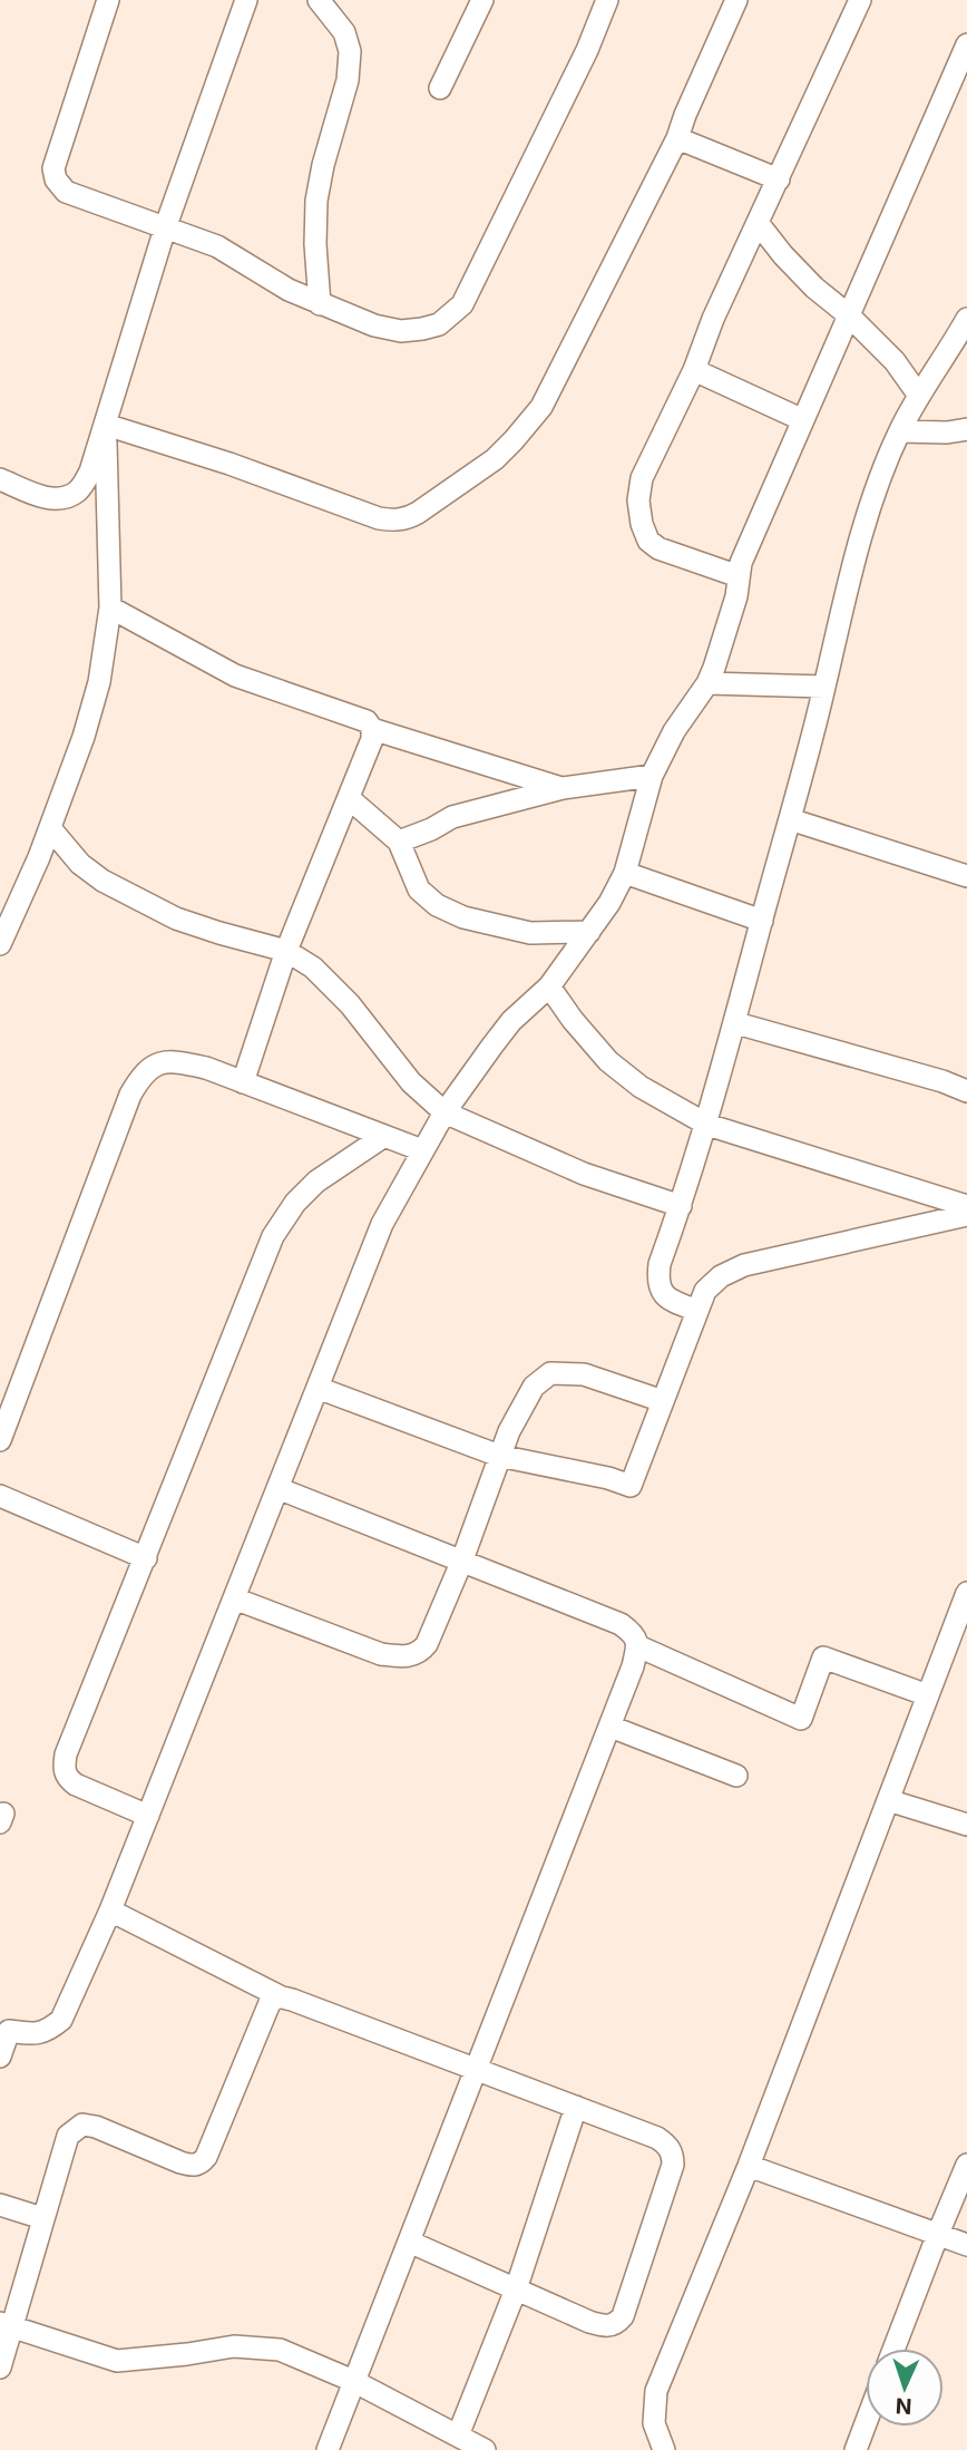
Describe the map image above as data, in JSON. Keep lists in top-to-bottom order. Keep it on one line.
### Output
{"north":"bottom"}
